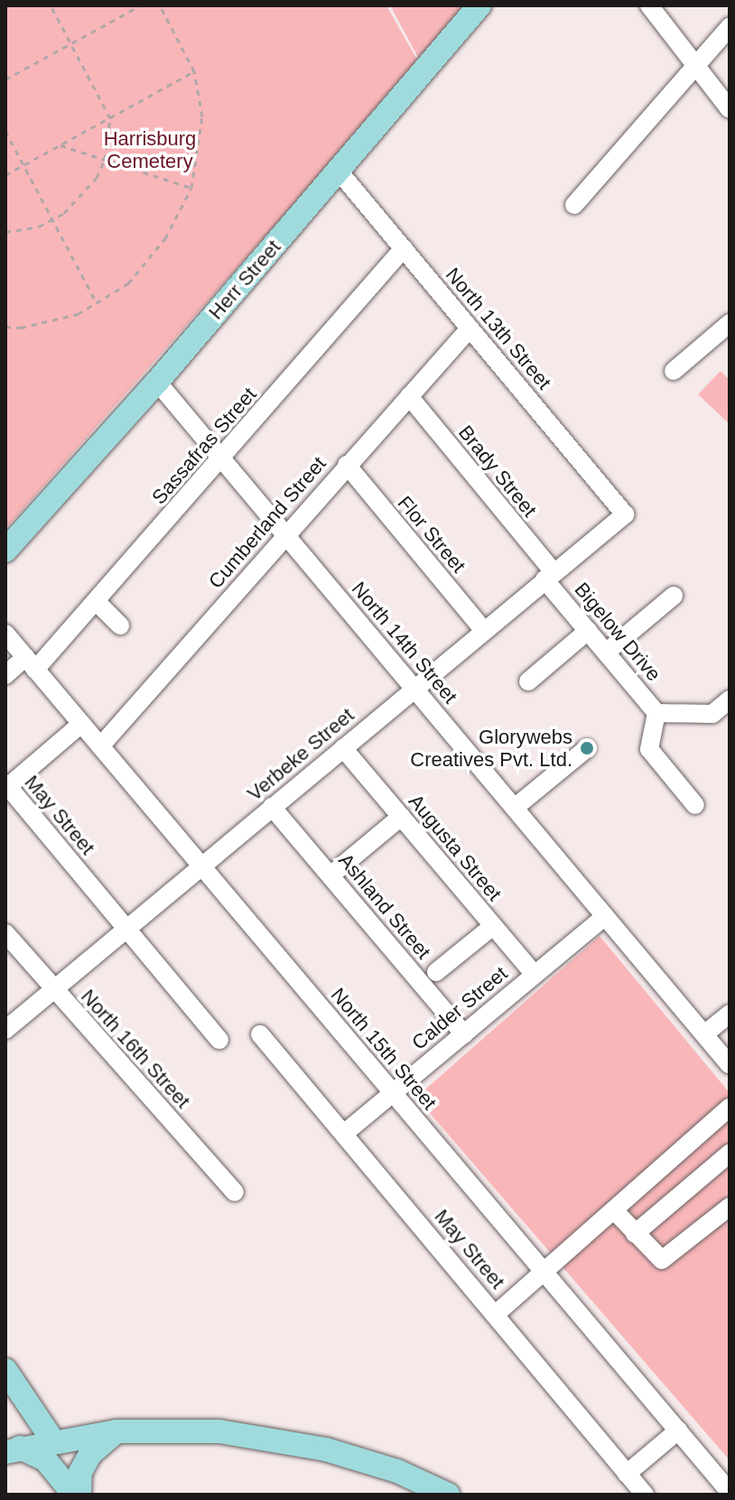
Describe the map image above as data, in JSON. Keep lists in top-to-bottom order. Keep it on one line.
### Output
{"streets":{"main road":["Herr Street"],"street":["North 13th Street","Sassafras Street","Brady Street","Cumberland Street","Flor Street","Bigelow Drive","North 14th Street","Verbeke Street","May Street","Augusta Street","Ashland Street","Calder Street","North 16th Street","North 15th Street"]},"crossings":[["Herr Street","North 13th Street"],["Herr Street","North 14th Street"],["North 13th Street","Sassafras Street"],["North 13th Street","Cumberland Street"],["North 13th Street","Verbeke Street"],["Sassafras Street","North 14th Street"],["Sassafras Street","North 15th Street"],["Brady Street","Cumberland Street"],["Brady Street","Bigelow Drive"],["Brady Street","Verbeke Street"],["Cumberland Street","Flor Street"],["Cumberland Street","North 14th Street"],["Cumberland Street","North 15th Street"],["Flor Street","Verbeke Street"],["Bigelow Drive","Verbeke Street"],["North 14th Street","Verbeke Street"],["North 14th Street","Calder Street"],["Verbeke Street","May Street"],["Verbeke Street","Augusta Street"],["Verbeke Street","Ashland Street"],["Verbeke Street","North 16th Street"],["Verbeke Street","North 15th Street"],["May Street","Calder Street"],["Augusta Street","Calder Street"],["Ashland Street","Calder Street"],["Calder Street","North 15th Street"]],"parks":["Harrisburg Cemetery"],"places":["Glorywebs Creatives Pvt. Ltd."]}
